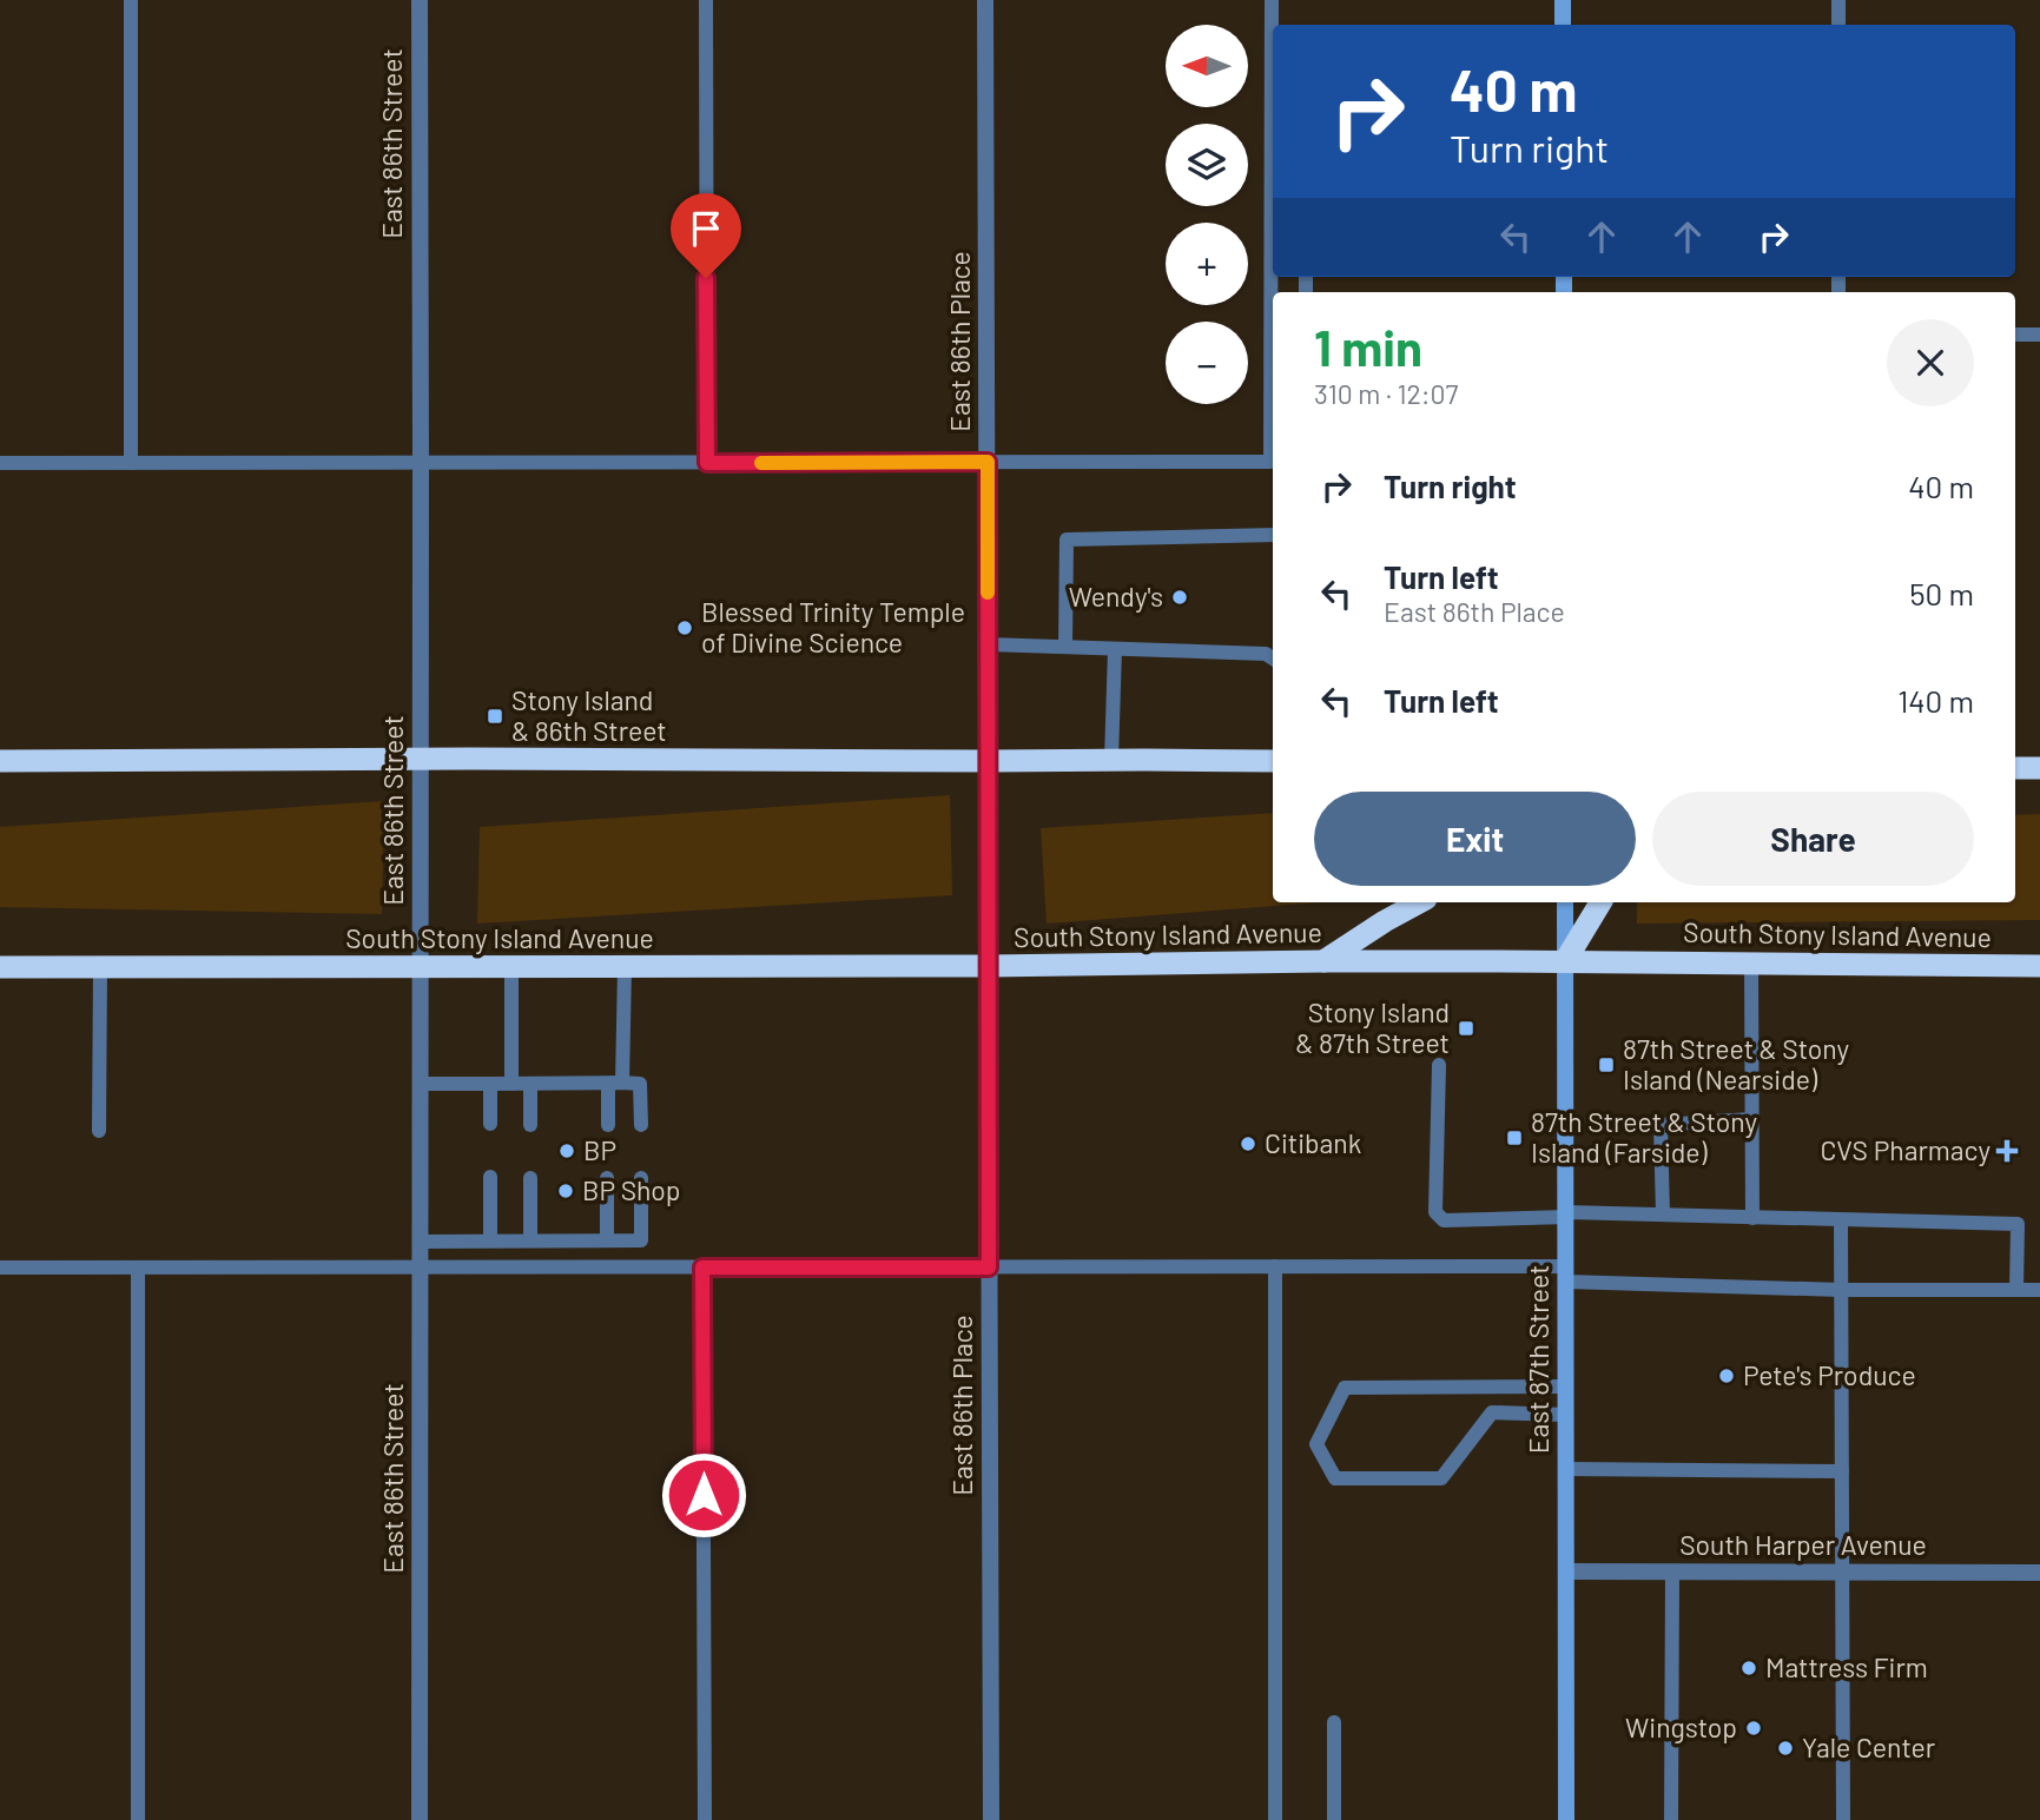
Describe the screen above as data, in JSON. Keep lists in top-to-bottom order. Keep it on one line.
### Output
{"streets":{"highway":["South Stony Island Avenue"],"main road":["East 87th Street"],"street":["East 86th Street","East 86th Place","South Harper Avenue"]},"crossings":[["East 86th Street","South Stony Island Avenue"],["East 86th Place","South Stony Island Avenue"],["South Stony Island Avenue","East 87th Street"],["East 87th Street","South Harper Avenue"]],"places":{"other":["Wendy's","Blessed Trinity Temple of Divine Science","Citibank","BP","BP Shop","Pete's Produce","Mattress Firm","Wingstop","Yale Center"],"transit":["Stony Island & 86th Street","Stony Island & 87th Street","87th Street & Stony Island (Nearside)","87th Street & Stony Island (Farside)"],"health":["CVS Pharmacy"]},"north":"left","page":{"map_buttons":["+","−"],"turn":["40 m","Turn right"],"heading":["1 min","310 m · 12:07"],"list":[{"name":"Turn right","value":"40 m"},{"name":"Turn left","note":"East 86th Place","value":"50 m"},{"name":"Turn left","value":"140 m"}],"buttons":["Exit","Share"]}}
